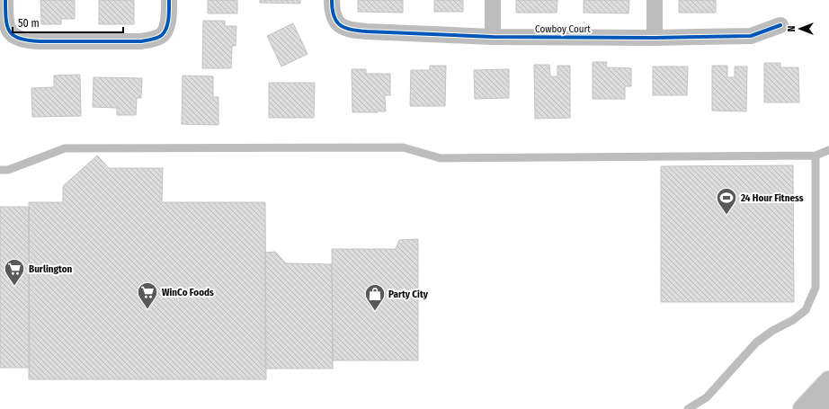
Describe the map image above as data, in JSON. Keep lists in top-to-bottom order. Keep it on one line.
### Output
{"streets":{"street":["Cowboy Court"]},"places":{"sports":["24 Hour Fitness"],"supermarket":["Burlington","WinCo Foods"],"shop":["Party City"]},"scale_bar":"50 m","north":"left"}
